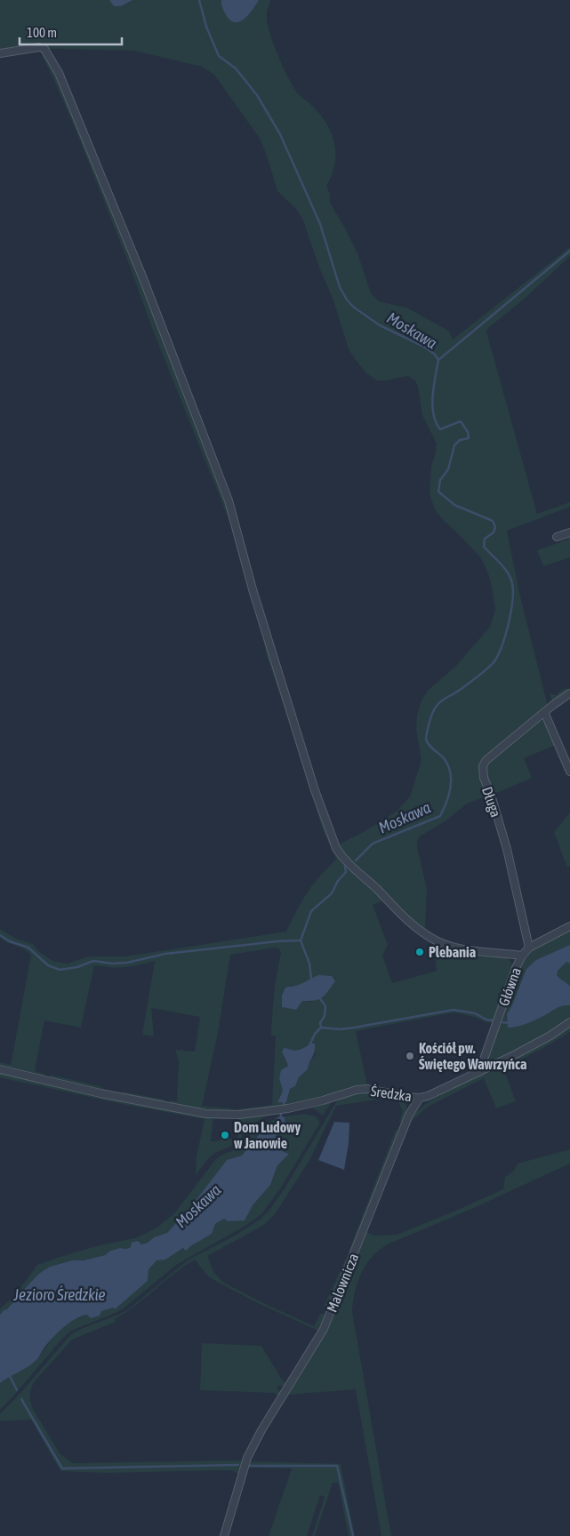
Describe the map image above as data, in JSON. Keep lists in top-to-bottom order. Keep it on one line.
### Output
{"streets":{"street":["Długa","Główna","Średzka","Malownicza"]},"crossings":[["Długa","Główna"],["Główna","Średzka"],["Średzka","Malownicza"]],"water":["Moskawa","Jezioro Średzkie"],"places":["Plebania","Kościół pw. Świętego Wawrzyńca","Dom Ludowy w Janowie"],"scale_bar":"100 m"}
